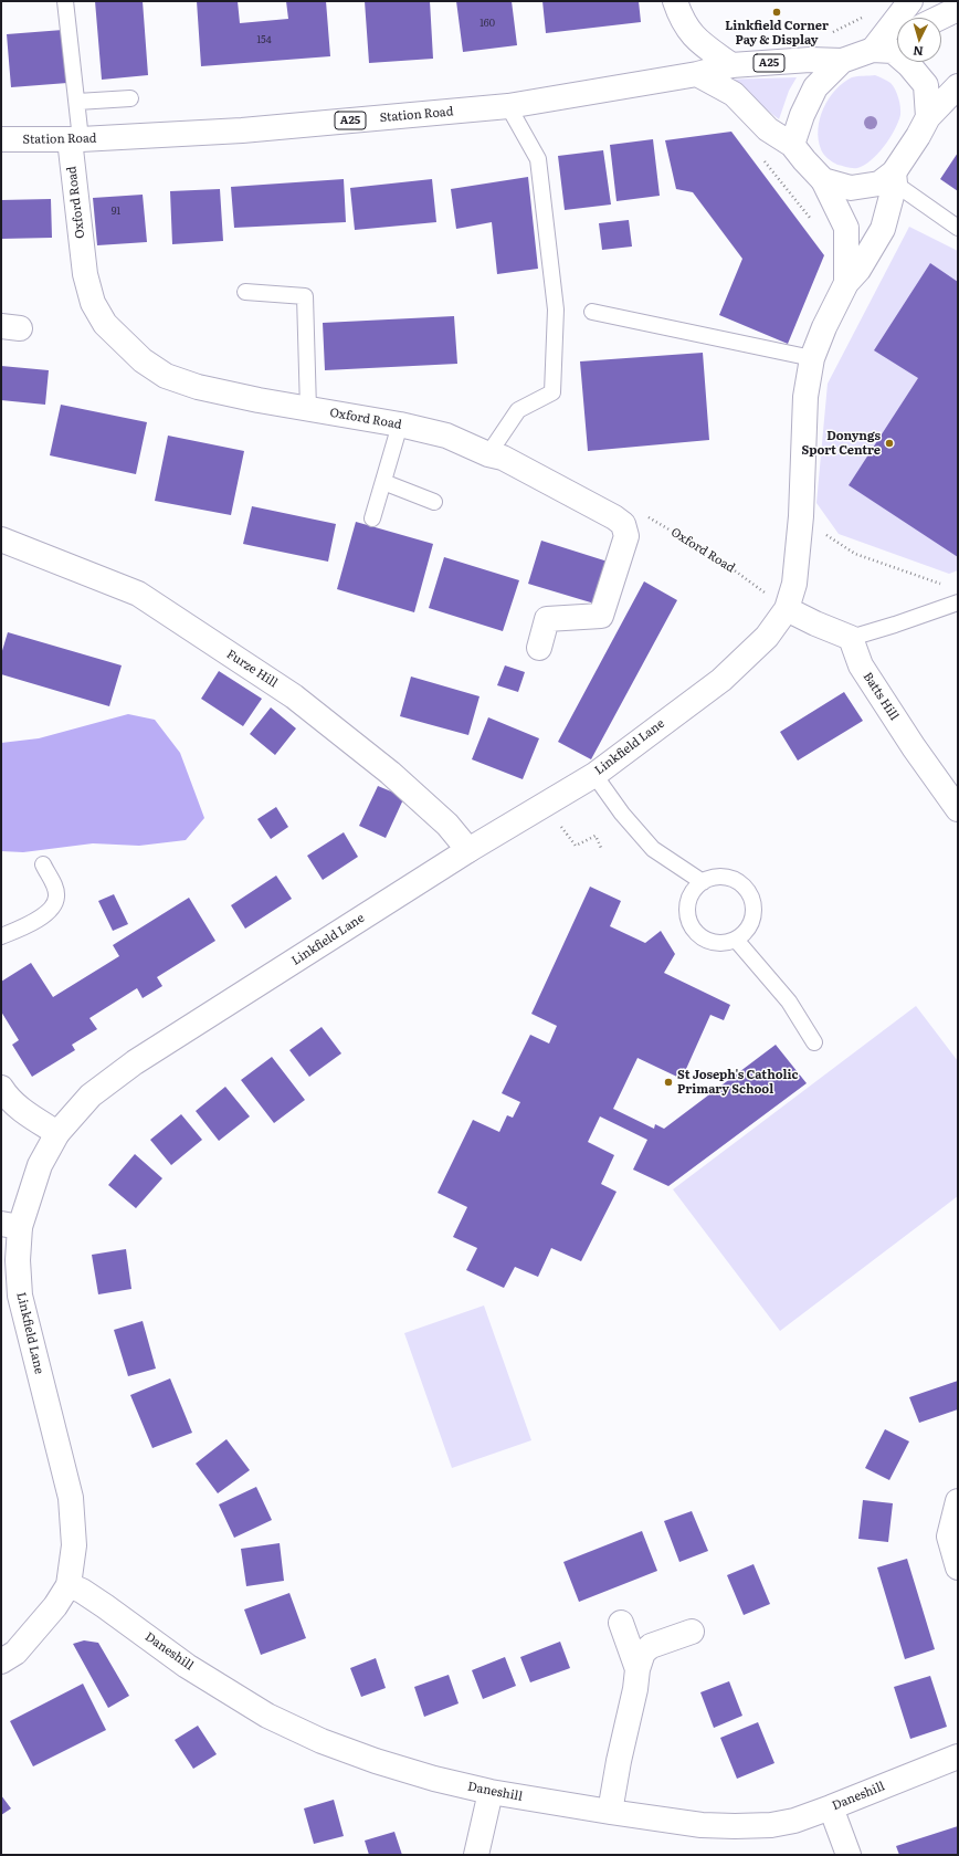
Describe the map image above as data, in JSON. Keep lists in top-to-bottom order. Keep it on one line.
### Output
{"streets":{"street":["A25","Station Road","Oxford Road","Furze Hill","Batts Hill","Linkfield Lane","Daneshill"]},"crossings":[["A25","Station Road"],["A25","Linkfield Lane"],["Station Road","Oxford Road"],["Oxford Road","Linkfield Lane"],["Furze Hill","Linkfield Lane"],["Linkfield Lane","Daneshill"]],"places":["Linkfield Corner Pay & Display","Donyngs Sport Centre","St Joseph's Catholic Primary School"],"house_numbers":["160","154","91"],"north":"bottom"}
